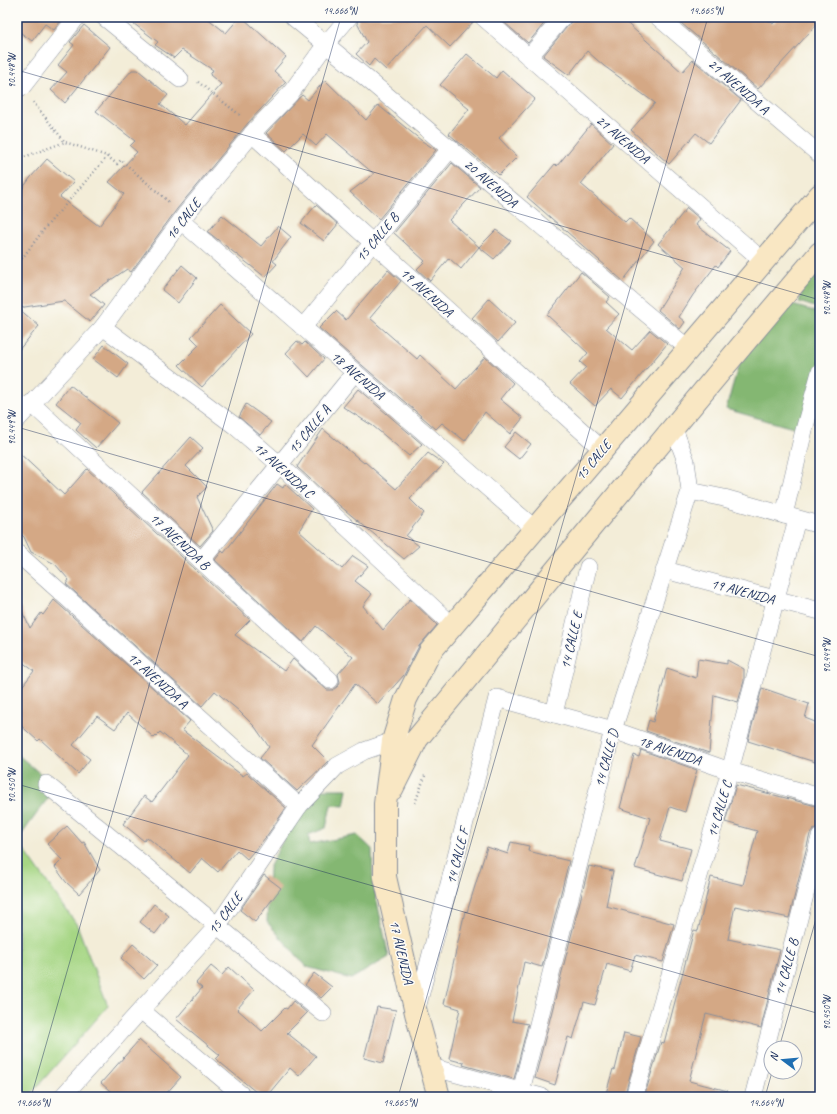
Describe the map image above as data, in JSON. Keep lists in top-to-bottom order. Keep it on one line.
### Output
{"streets":{"street":["21 AVENIDA A","21 AVENIDA","20 AVENIDA","16 CALLE","15 CALLE B","19 AVENIDA","18 AVENIDA","15 CALLE A","15 CALLE","17 AVENIDA C","17 AVENIDA B","14 CALLE E","17 AVENIDA A","14 CALLE D","14 CALLE C","14 CALLE F","17 AVENIDA","14 CALLE B"]},"crossings":[["21 AVENIDA","15 CALLE"],["20 AVENIDA","16 CALLE"],["20 AVENIDA","15 CALLE B"],["20 AVENIDA","15 CALLE"],["16 CALLE","19 AVENIDA"],["16 CALLE","18 AVENIDA"],["16 CALLE","17 AVENIDA C"],["16 CALLE","17 AVENIDA B"],["15 CALLE B","19 AVENIDA"],["15 CALLE B","18 AVENIDA"],["19 AVENIDA","15 CALLE"],["19 AVENIDA","14 CALLE D"],["19 AVENIDA","14 CALLE C"],["18 AVENIDA","15 CALLE A"],["18 AVENIDA","15 CALLE"],["18 AVENIDA","14 CALLE E"],["18 AVENIDA","14 CALLE D"],["18 AVENIDA","14 CALLE C"],["18 AVENIDA","14 CALLE F"],["15 CALLE A","17 AVENIDA C"],["15 CALLE A","17 AVENIDA B"],["15 CALLE","17 AVENIDA C"],["15 CALLE","17 AVENIDA A"],["15 CALLE","17 AVENIDA"],["14 CALLE F","17 AVENIDA"]],"north":"left","coordinates":["14.666°N","14.665°N","90.448°W","90.449°W","90.450°W","14.664°N"]}
